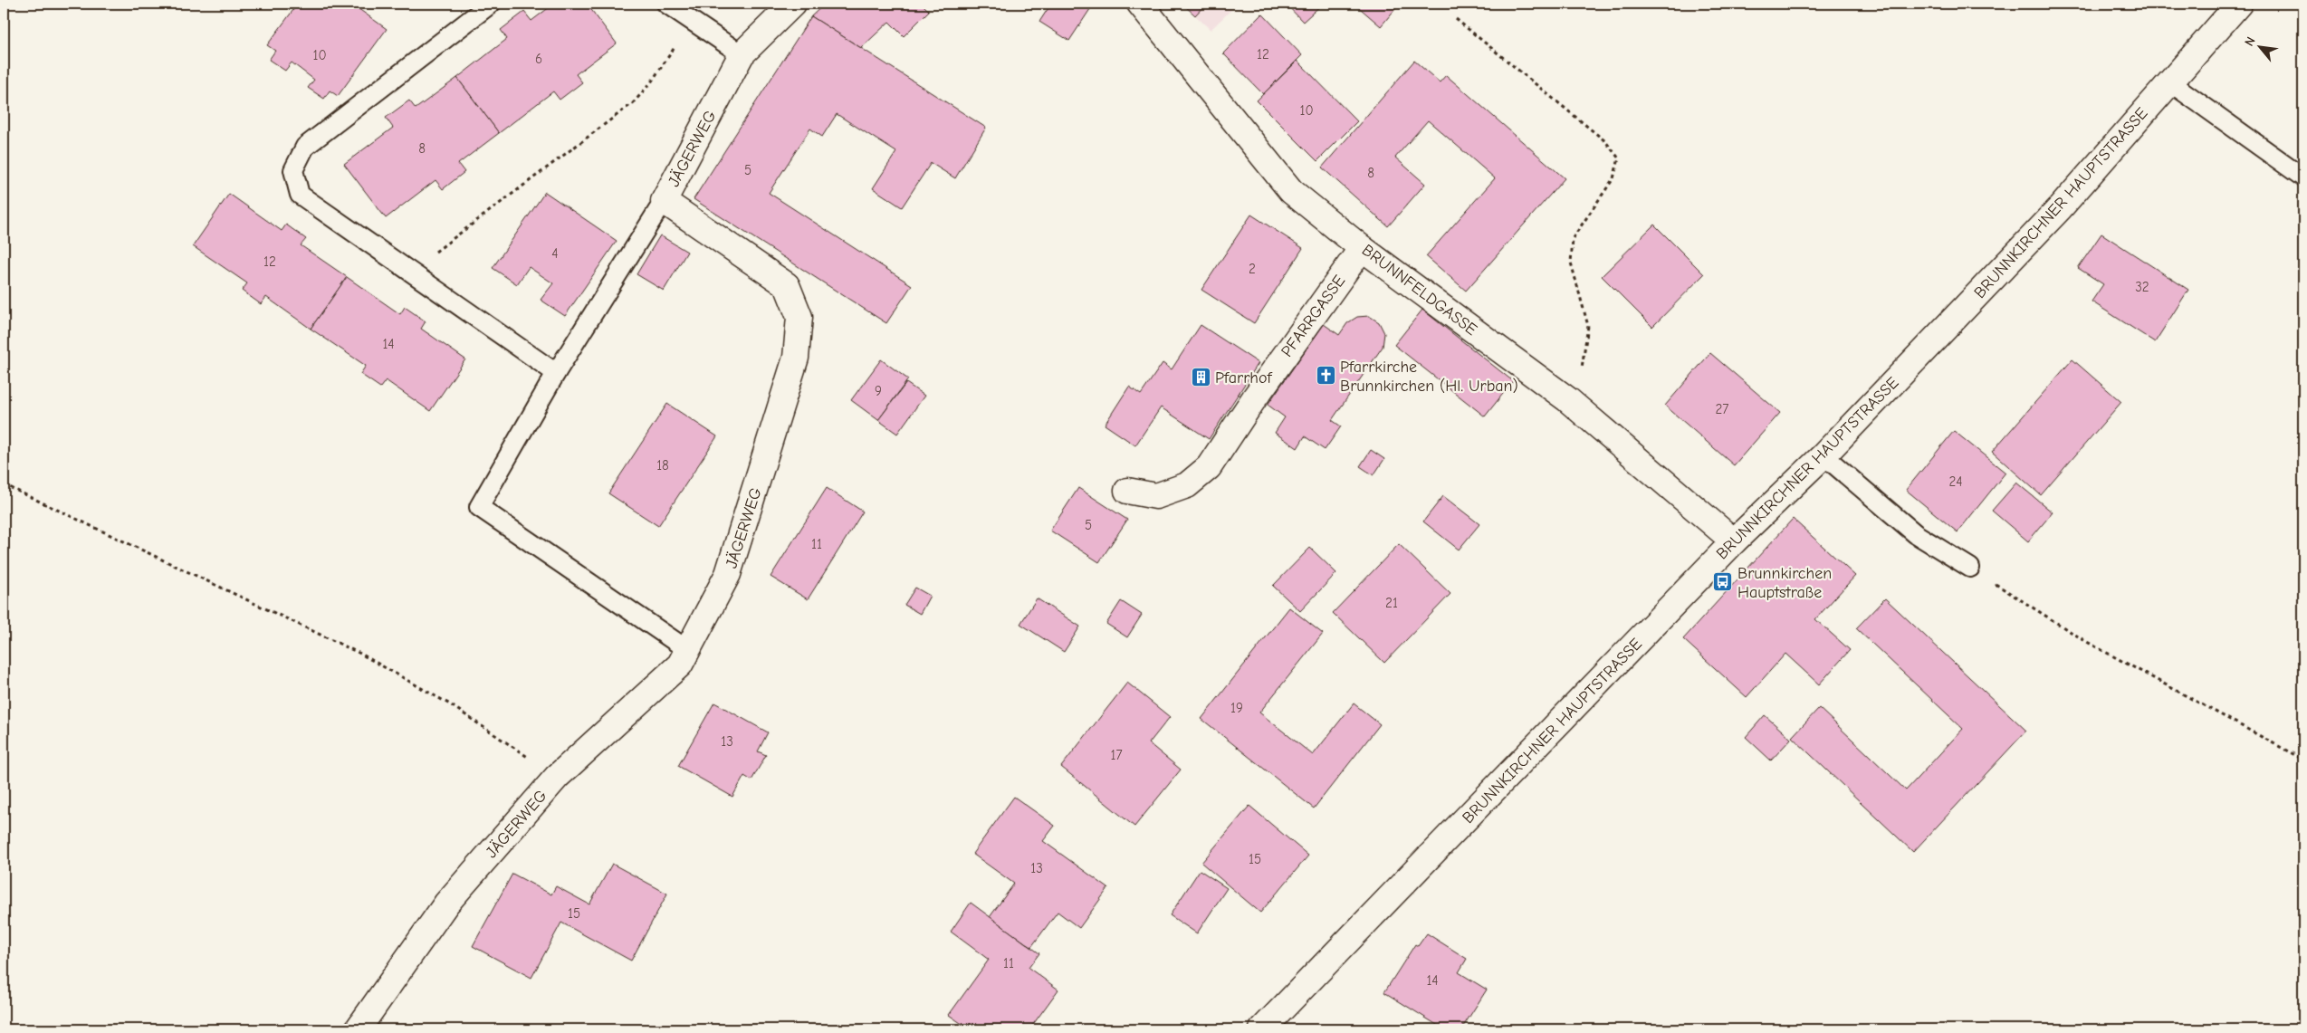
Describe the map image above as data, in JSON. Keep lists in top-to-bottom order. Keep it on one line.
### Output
{"streets":{"street":["JÄGERWEG","BRUNNKIRCHNER HAUPTSTRASSE","BRUNNFELDGASSE","PFARRGASSE"]},"crossings":[["BRUNNKIRCHNER HAUPTSTRASSE","BRUNNFELDGASSE"],["BRUNNFELDGASSE","PFARRGASSE"]],"places":{"church":["Pfarrkirche Brunnkirchen (Hl. Urban)"],"building":["Pfarrhof"],"bus stop":["Brunnkirchen Hauptstraße"]},"house_numbers":["12","10","6","10","8","5","8","4","12","2","32","14","9","27","18","24","5","11","21","19","13","17","15","13","15","11","14"],"north":"top left"}
